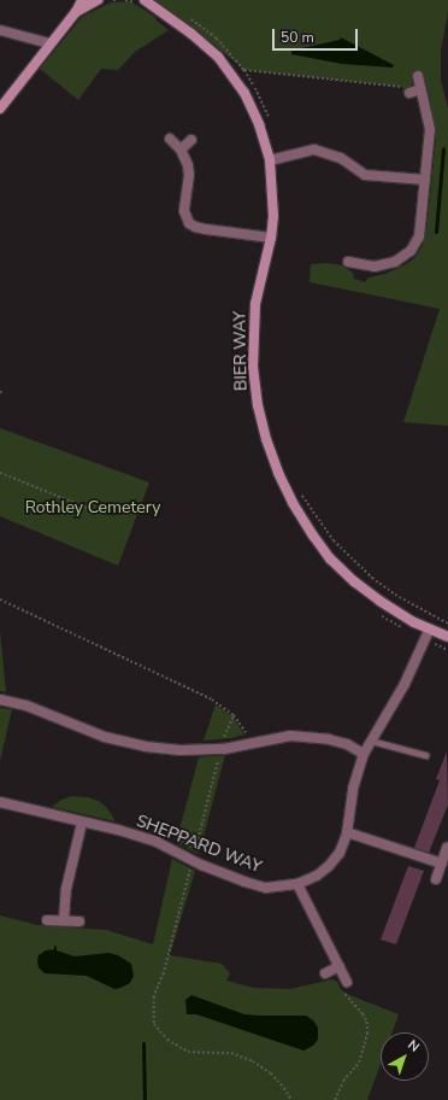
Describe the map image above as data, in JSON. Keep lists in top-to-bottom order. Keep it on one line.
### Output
{"streets":{"street":["BIER WAY","SHEPPARD WAY"]},"crossings":[["BIER WAY","SHEPPARD WAY"]],"parks":["Rothley Cemetery"],"scale_bar":"50 m","north":"top right"}
